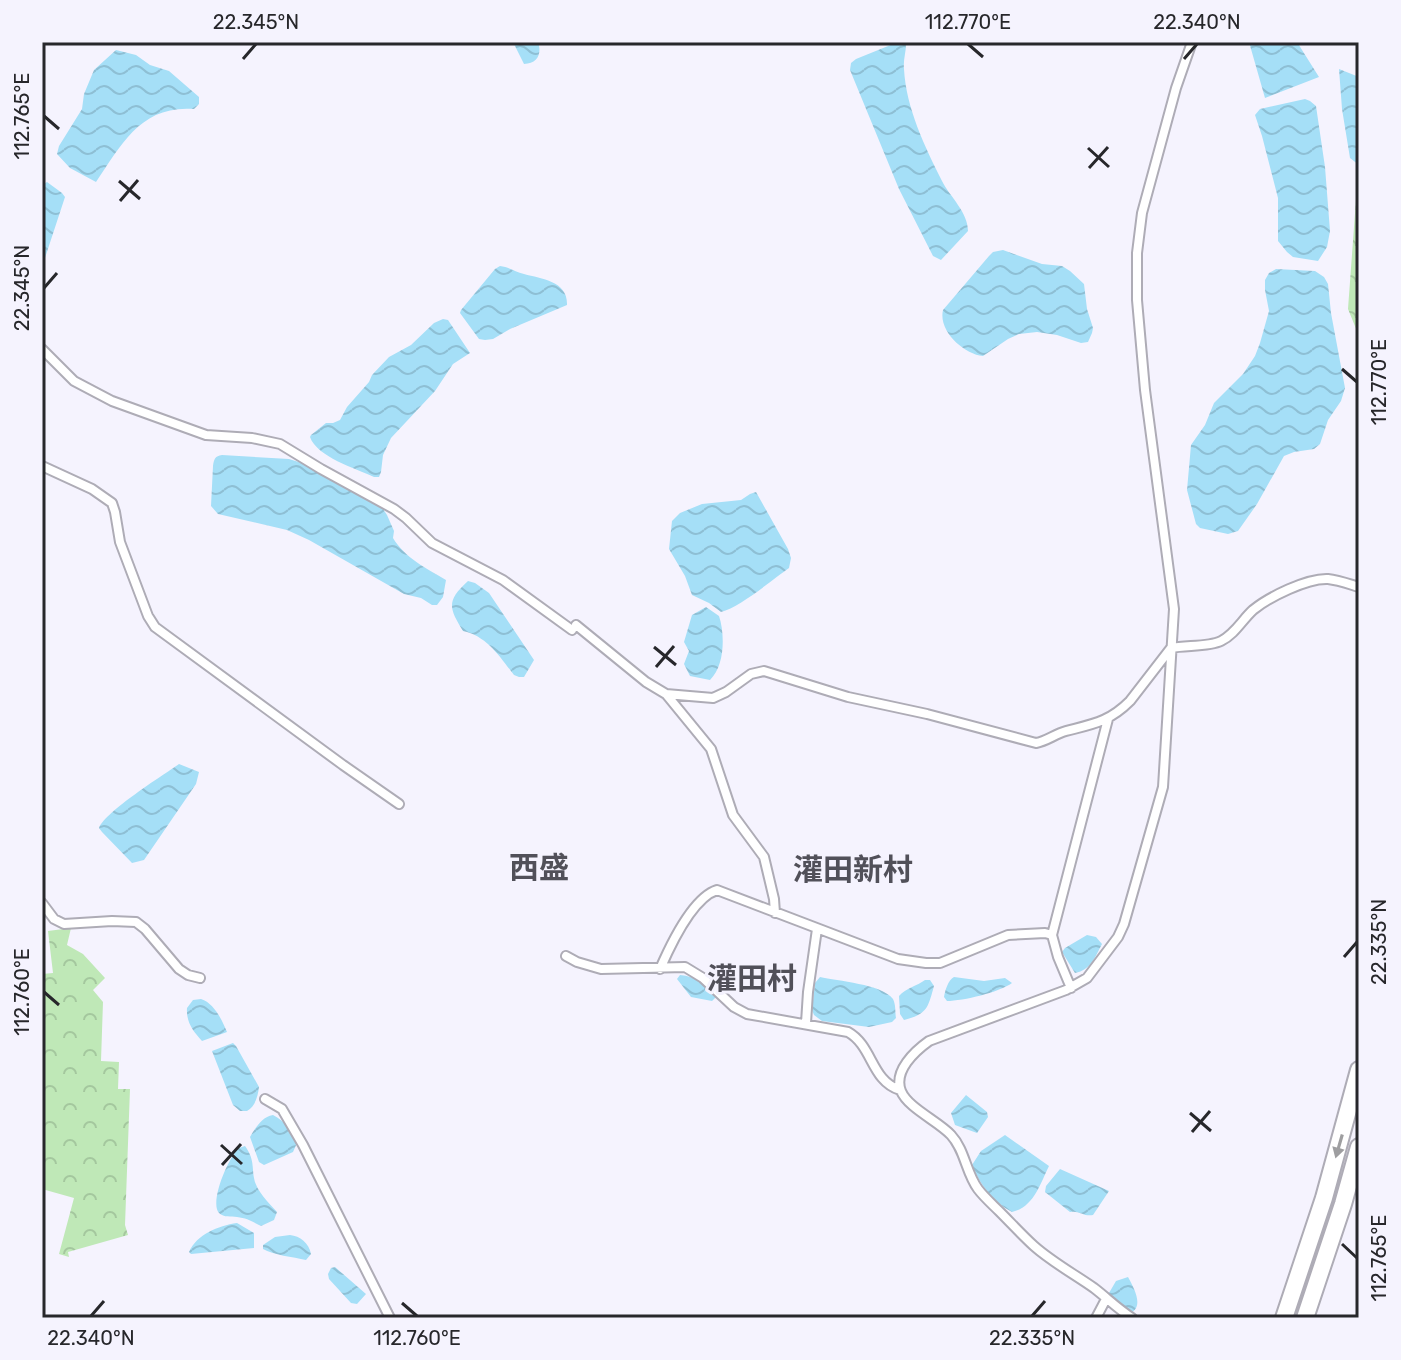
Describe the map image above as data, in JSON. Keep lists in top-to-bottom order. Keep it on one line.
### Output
{"districts":["西盛","灌田新村","灌田村"],"coordinates":["22.345°N","112.770°E","22.340°N","112.765°E","22.335°N","112.760°E"]}
